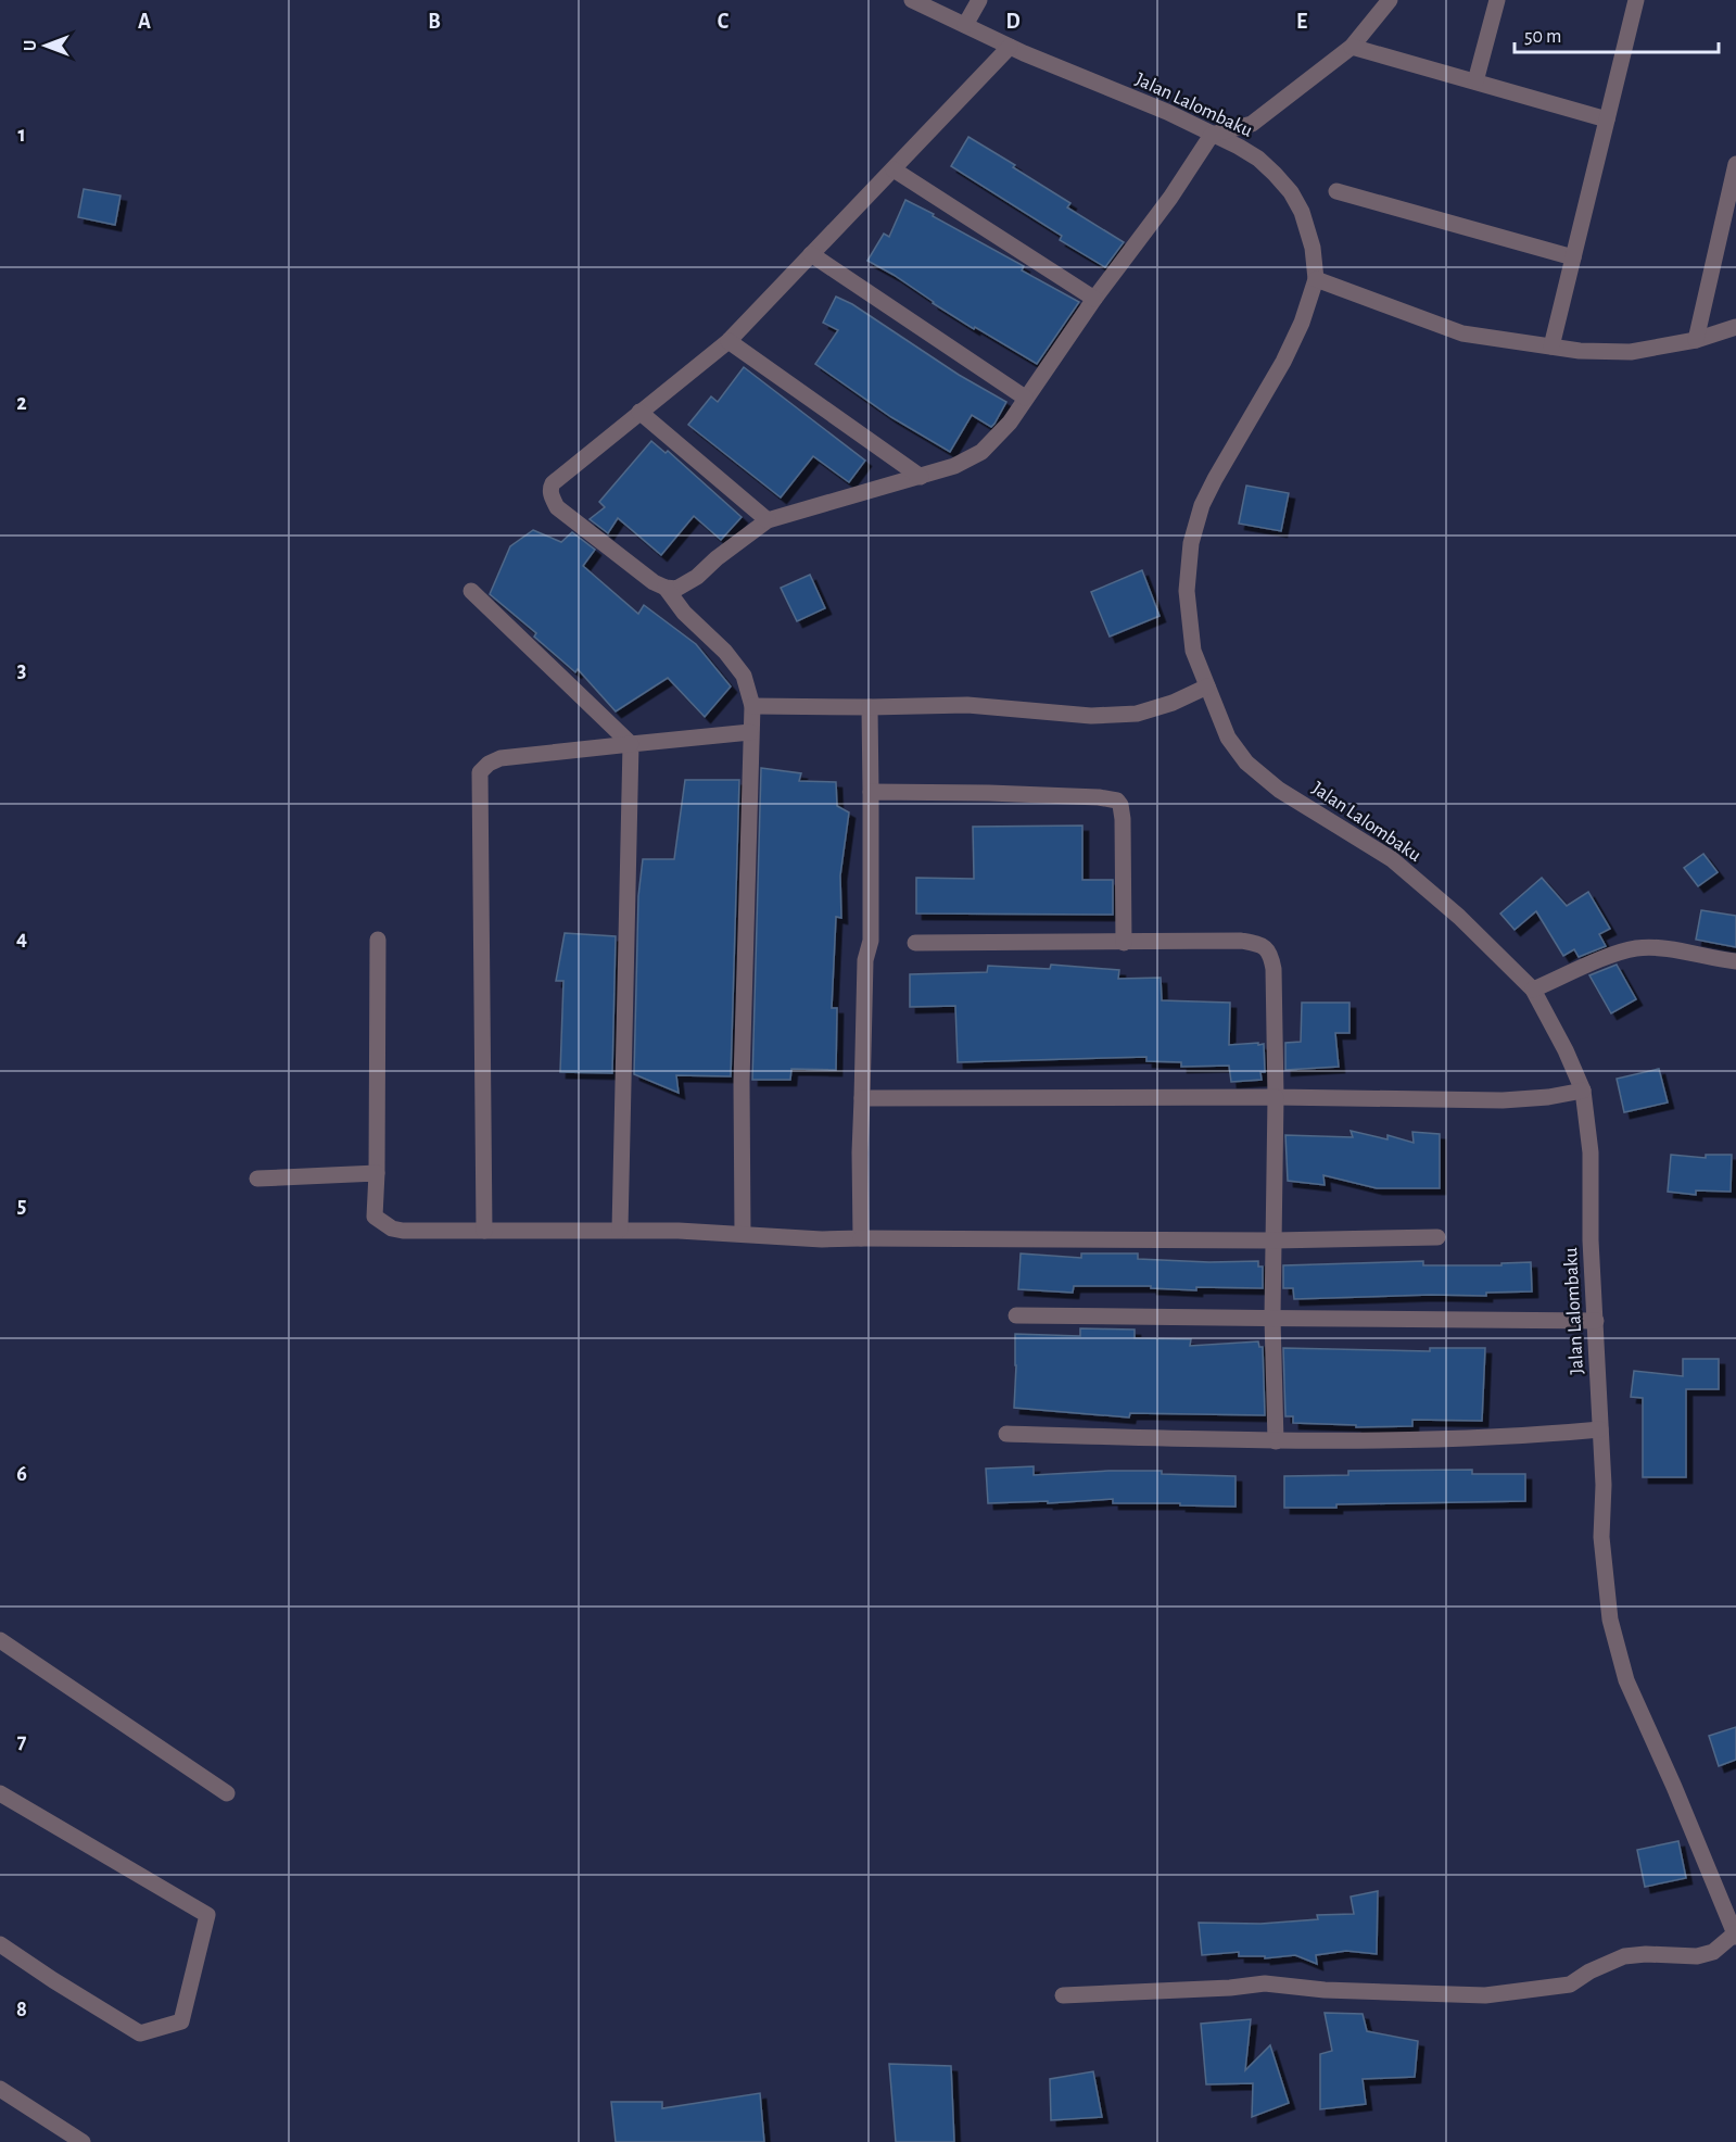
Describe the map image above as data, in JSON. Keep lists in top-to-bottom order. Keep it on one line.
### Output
{"streets":{"street":["Jalan Lalombaku"]},"scale_bar":"50 m","north":"left","grid":{"columns":["A","B","C","D","E"],"rows":["1","2","3","4","5","6","7","8"]}}
